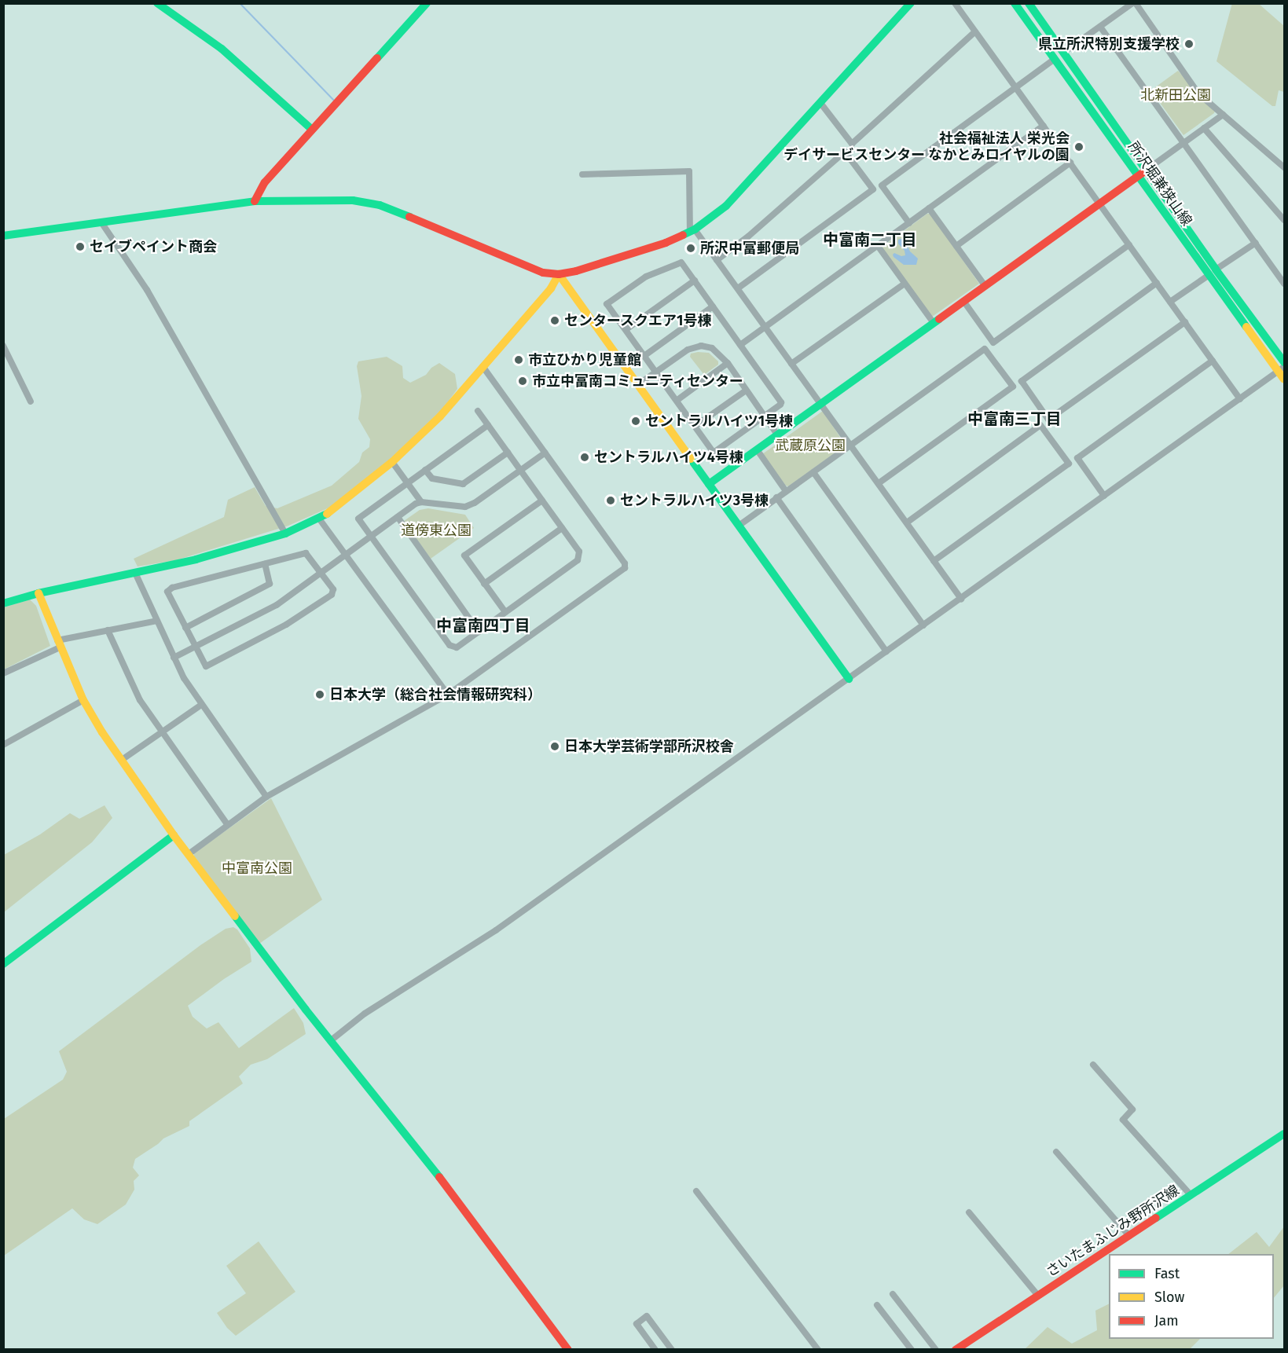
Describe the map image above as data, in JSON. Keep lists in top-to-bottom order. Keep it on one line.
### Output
{"streets":{"street":["所沢堀兼狭山線","さいたまふじみ野所沢線"]},"districts":["中富南二丁目","中富南三丁目","中富南四丁目"],"parks":["北新田公園","武蔵原公園","道傍東公園","中富南公園"],"places":["県立所沢特別支援学校","社会福祉法人 栄光会 デイサービスセンター なかとみロイヤルの園","セイブペイント商会","所沢中富郵便局","センタースクエア1号棟","市立ひかり児童館","市立中富南コミュニティセンター","セントラルハイツ1号棟","セントラルハイツ4号棟","セントラルハイツ3号棟","日本大学（総合社会情報研究科）","日本大学芸術学部所沢校舎"],"legend":["Fast","Slow","Jam"]}
